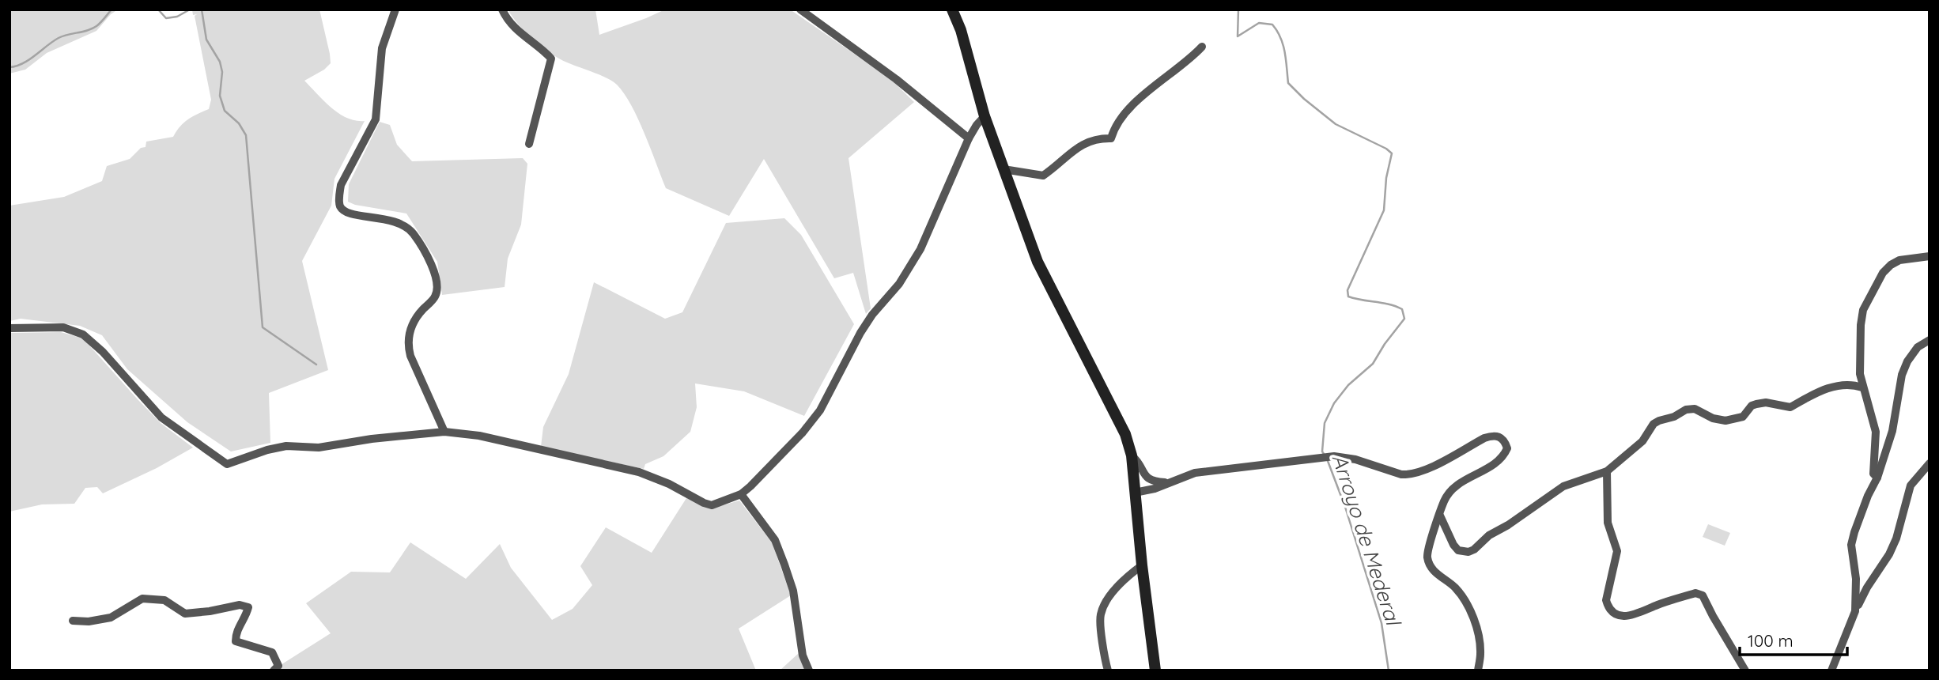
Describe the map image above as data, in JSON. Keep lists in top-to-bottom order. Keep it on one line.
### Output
{"water":["Arroyo de Mederal"],"scale_bar":"100 m"}
